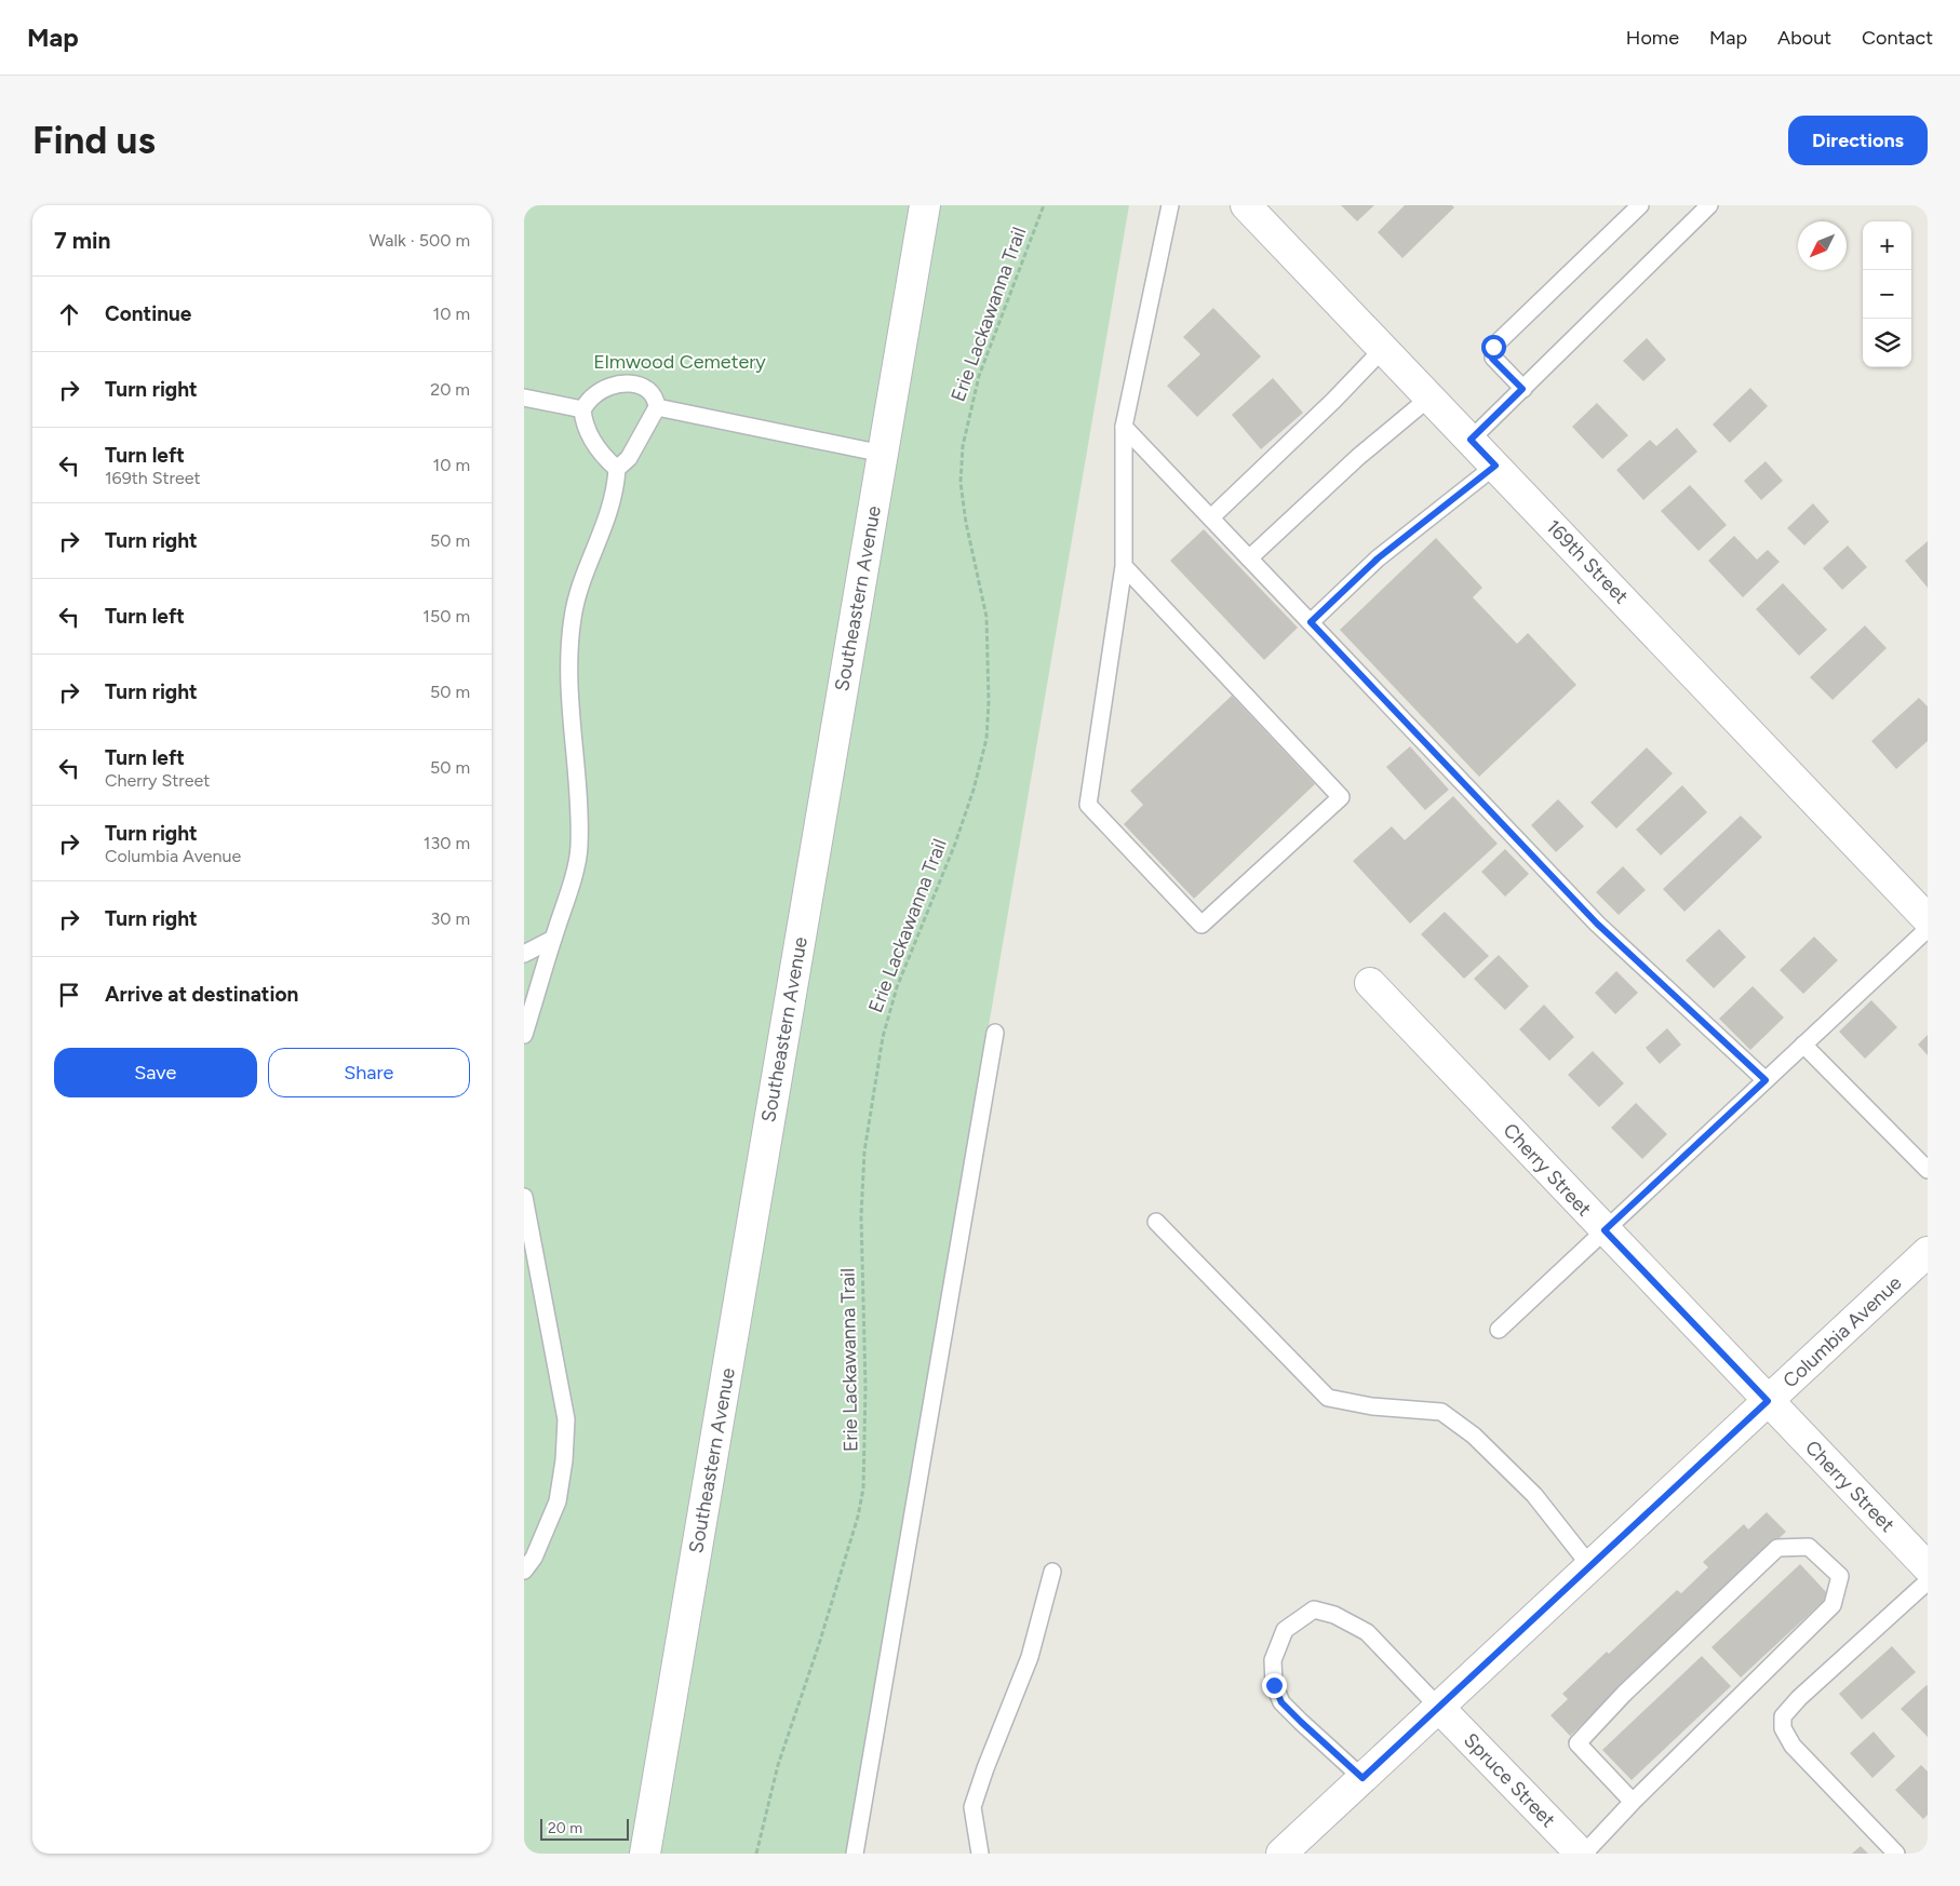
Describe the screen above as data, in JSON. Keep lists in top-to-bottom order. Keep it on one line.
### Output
{"streets":{"street":["169th Street","Southeastern Avenue","Cherry Street","Columbia Avenue","Spruce Street"],"path":["Erie Lackawanna Trail"]},"crossings":[["Cherry Street","Columbia Avenue"],["Columbia Avenue","Spruce Street"]],"parks":["Elmwood Cemetery"],"scale_bar":"20 m","north":"bottom left","page":{"header":"Map","nav":["Home","Map","About","Contact"],"buttons":["Directions",["Save","Share"]],"title":"Find us","heading":["7 min","Walk · 500 m"],"map_buttons":["+","−"],"list":[["Continue","10 m"],["Turn right","20 m"],["Turn left","169th Street","10 m"],["Turn right","50 m"],["Turn left","150 m"],["Turn right","50 m"],["Turn left","Cherry Street","50 m"],["Turn right","Columbia Avenue","130 m"],["Turn right","30 m"],"Arrive at destination"],"scale":"20 m"}}
